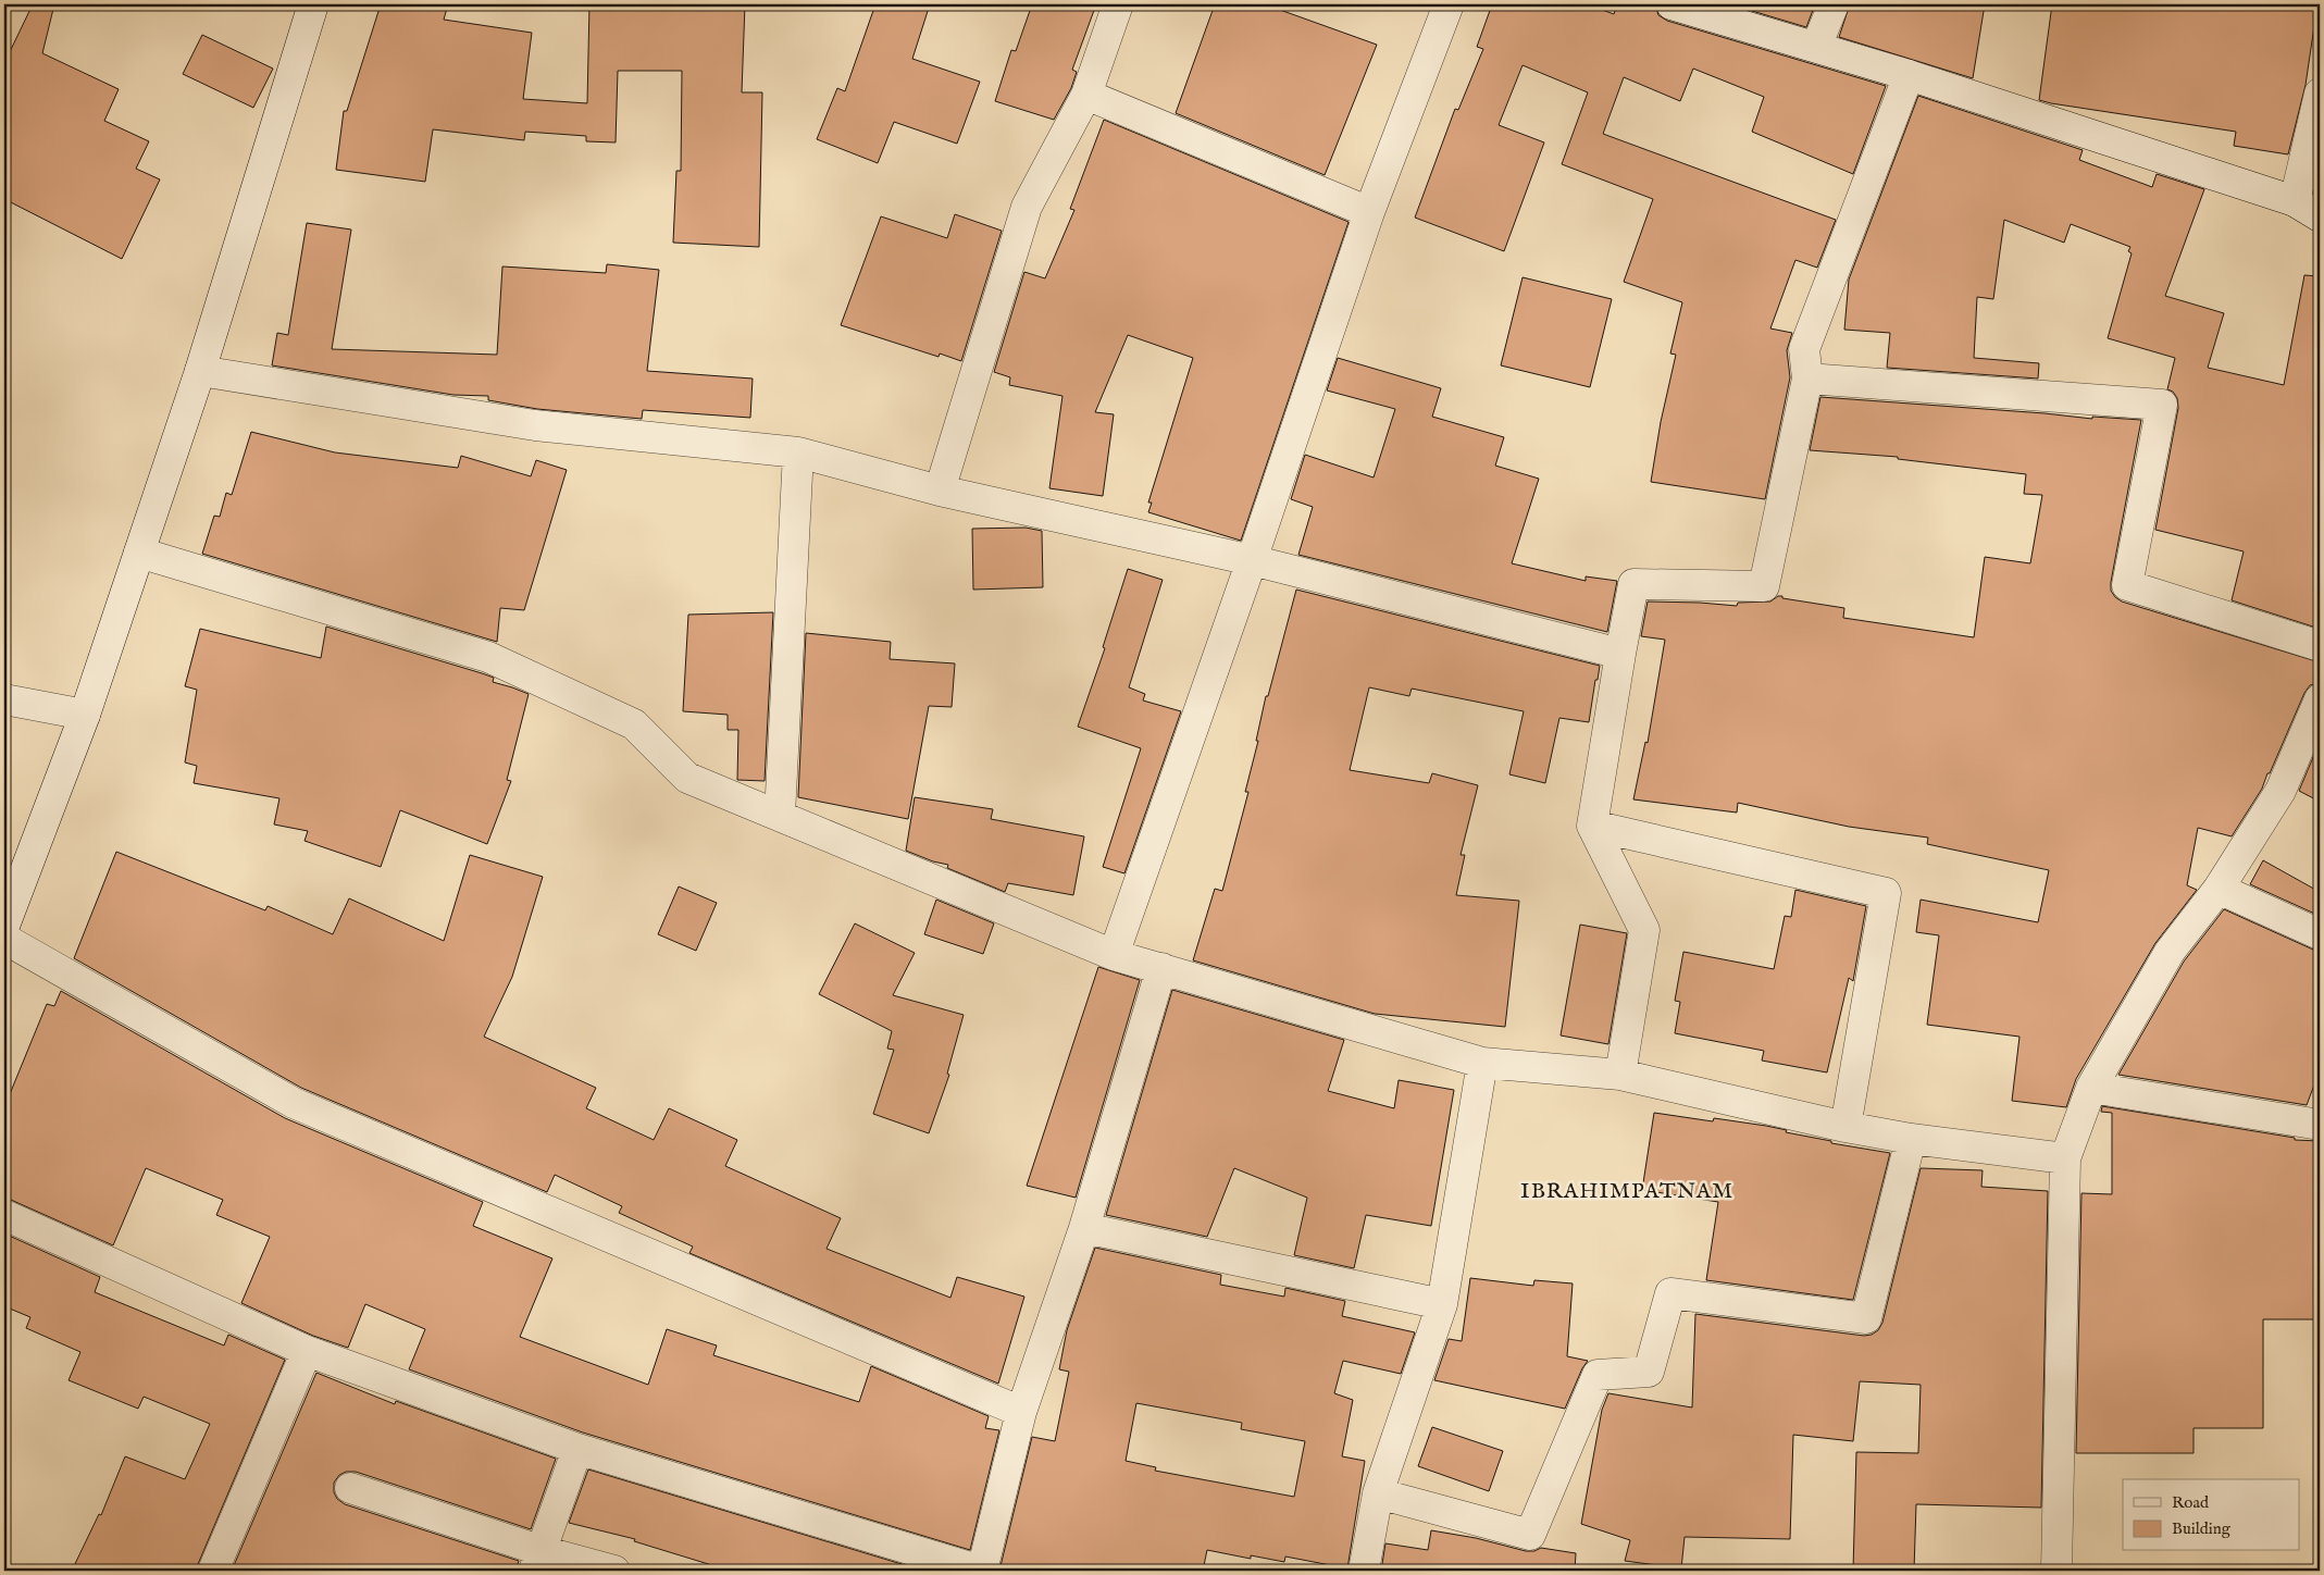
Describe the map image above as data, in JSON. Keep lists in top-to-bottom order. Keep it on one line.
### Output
{"districts":["IBRAHIMPATNAM"],"legend":["Road","Building"]}
